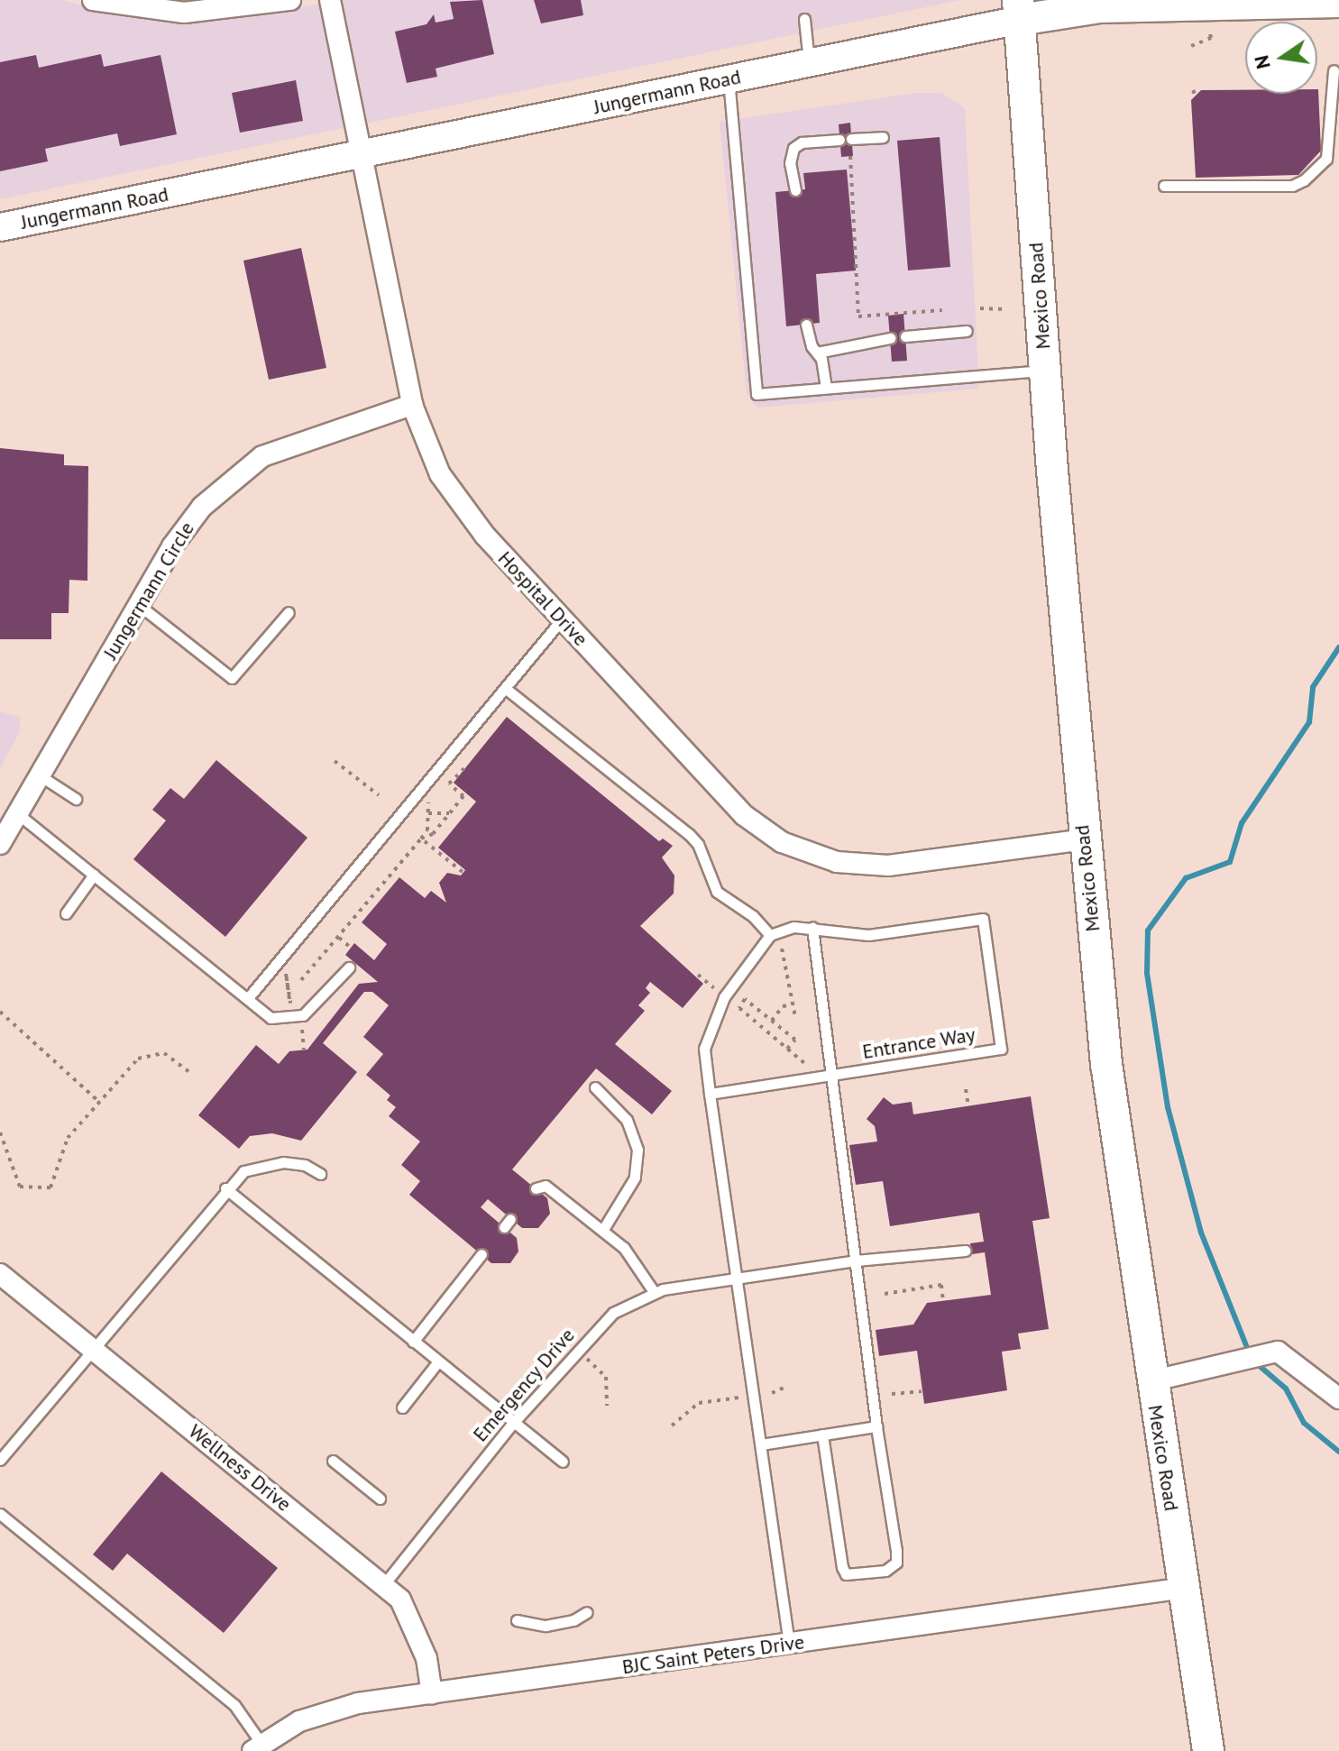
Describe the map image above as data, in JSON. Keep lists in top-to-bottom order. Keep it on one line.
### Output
{"streets":{"main road":["Jungermann Road","Mexico Road"],"street":["Jungermann Circle","Hospital Drive","Wellness Drive","BJC Saint Peters Drive"],"lane":["Entrance Way","Emergency Drive"]},"crossings":[["Jungermann Road","Mexico Road"],["Jungermann Road","Hospital Drive"],["Mexico Road","Hospital Drive"],["Mexico Road","BJC Saint Peters Drive"],["Jungermann Circle","Hospital Drive"],["Emergency Drive","Wellness Drive"],["Wellness Drive","BJC Saint Peters Drive"]],"north":"left"}
